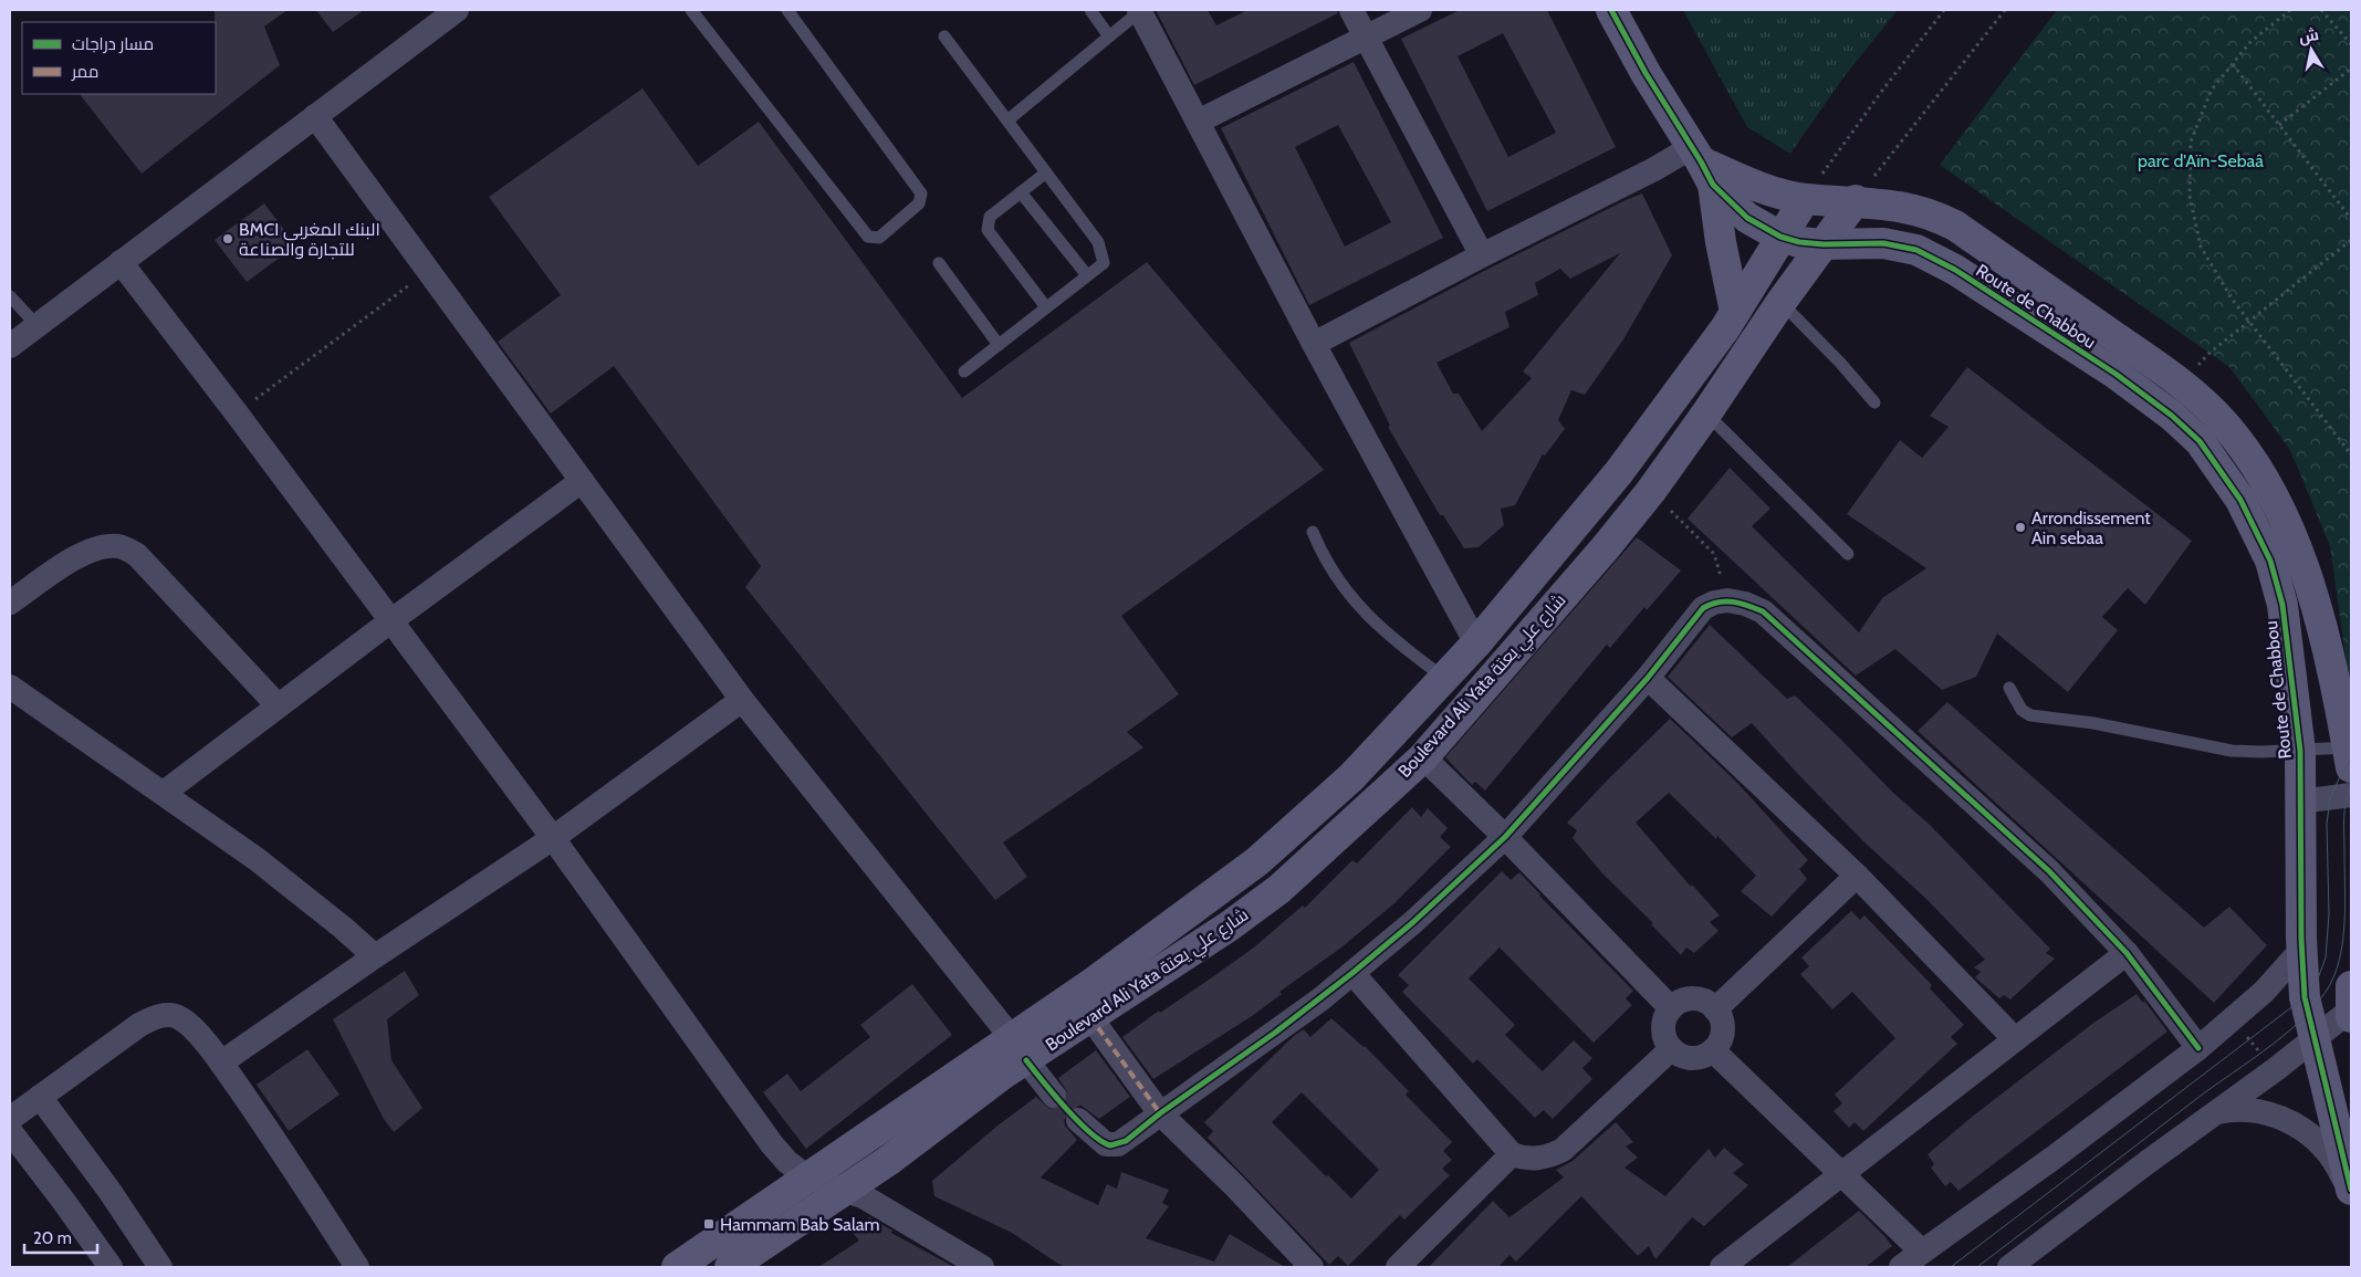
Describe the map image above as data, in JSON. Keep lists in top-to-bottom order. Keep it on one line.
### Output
{"streets":{"street":["Route de Chabbou","Boulevard Ali Yata شارع علي يعتة"]},"crossings":[["Route de Chabbou","Boulevard Ali Yata شارع علي يعتة"]],"parks":["parc d'Aïn-Sebaâ"],"places":{"other":["BMCI البنك المغربي للتجارة والصناعة","Arrondissement Ain sebaa"],"transit":["Hammam Bab Salam"]},"legend":["مسار دراجات","ممر"],"scale_bar":"20 m","north":"top"}
